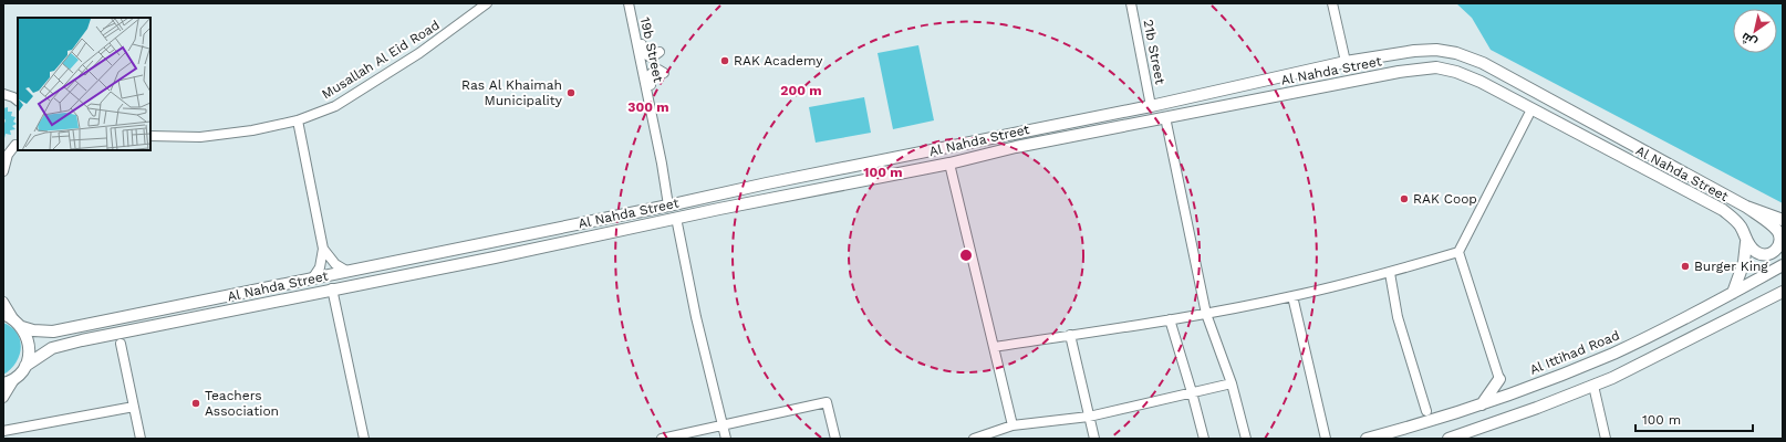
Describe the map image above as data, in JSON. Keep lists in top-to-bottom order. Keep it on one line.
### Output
{"streets":{"main road":["Al Nahda Street","Al Ittihad Road"],"street":["19b Street","21b Street","Musallah Al Eid Road"]},"crossings":[["19b Street","Al Nahda Street"],["21b Street","Al Nahda Street"]],"places":["RAK Academy","Ras Al Khaimah Municipality","RAK Coop","Burger King","Teachers Association"],"scale_bar":"100 m","north":"bottom left","rings":["200 m","300 m","100 m"]}
